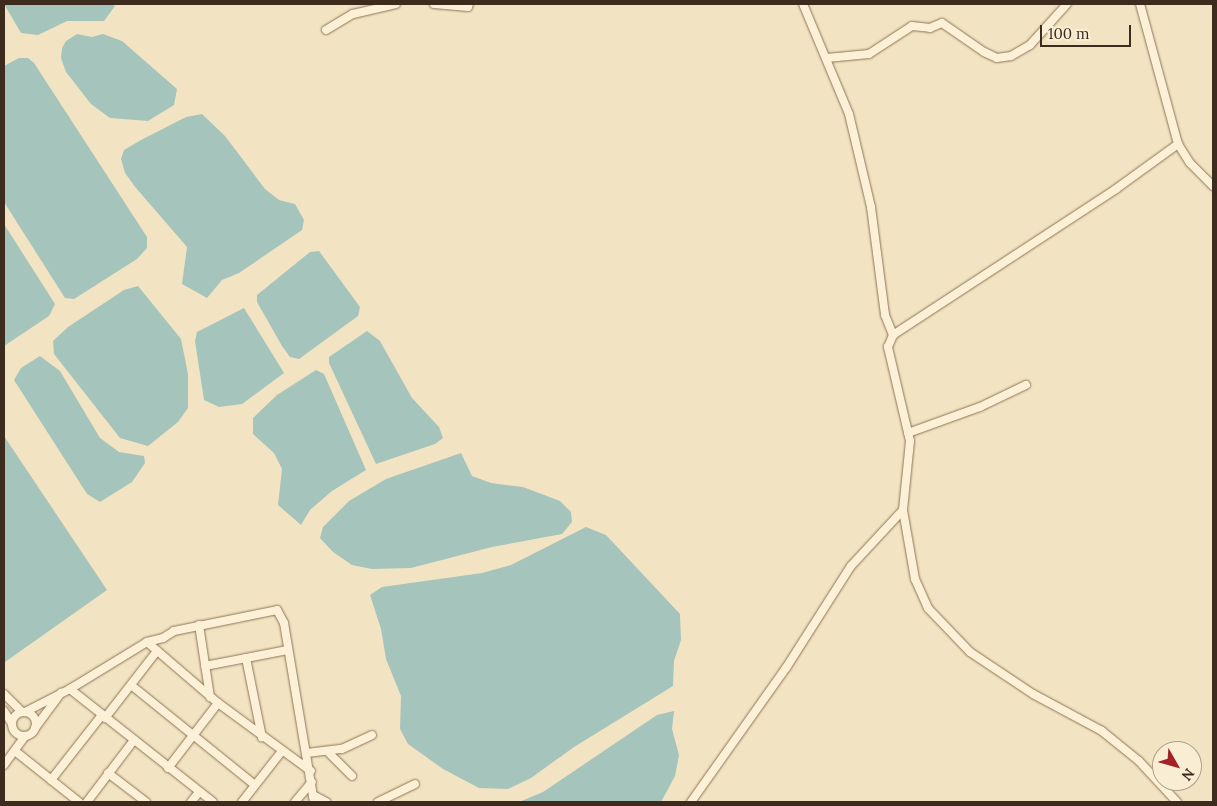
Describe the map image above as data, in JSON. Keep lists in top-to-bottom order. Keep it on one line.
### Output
{"scale_bar":"100 m","north":"bottom right"}
